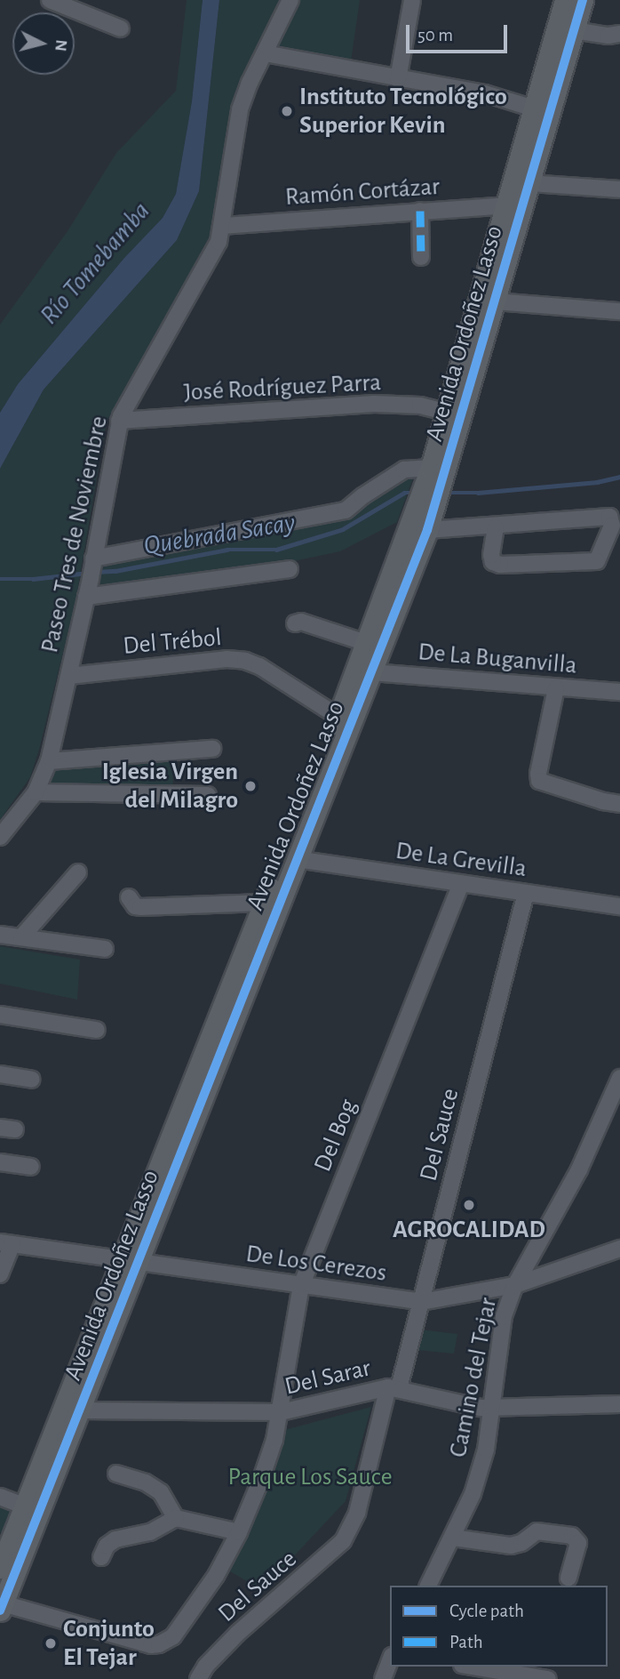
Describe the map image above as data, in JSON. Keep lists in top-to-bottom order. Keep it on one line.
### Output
{"streets":{"main road":["Avenida Ordoñez Lasso"],"street":["Ramón Cortázar","José Rodríguez Parra","Paseo Tres de Noviembre","Del Trébol","De La Buganvilla","De La Grevilla","Del Sauce","Del Bog","De Los Cerezos","Del Sarar","Camino del Tejar"]},"crossings":[["Ramón Cortázar","Avenida Ordoñez Lasso"],["Ramón Cortázar","Paseo Tres de Noviembre"],["Avenida Ordoñez Lasso","José Rodríguez Parra"],["Avenida Ordoñez Lasso","Del Trébol"],["Avenida Ordoñez Lasso","De La Buganvilla"],["Avenida Ordoñez Lasso","De La Grevilla"],["Avenida Ordoñez Lasso","Del Bog"],["Avenida Ordoñez Lasso","De Los Cerezos"],["Avenida Ordoñez Lasso","Del Sarar"],["José Rodríguez Parra","Paseo Tres de Noviembre"],["Paseo Tres de Noviembre","Del Trébol"],["De La Grevilla","Del Sauce"],["De La Grevilla","Del Bog"],["Del Sauce","De Los Cerezos"],["Del Sauce","Del Sarar"],["Del Bog","De Los Cerezos"],["Del Bog","Del Sarar"],["De Los Cerezos","Camino del Tejar"],["Del Sarar","Camino del Tejar"]],"water":["Río Tomebamba","Quebrada Sacay"],"parks":["Parque Los Sauce"],"places":["Instituto Tecnológico Superior Kevin","Iglesia Virgen del Milagro","AGROCALIDAD","Conjunto El Tejar"],"legend":["Cycle path","Path"],"scale_bar":"50 m","north":"right"}
